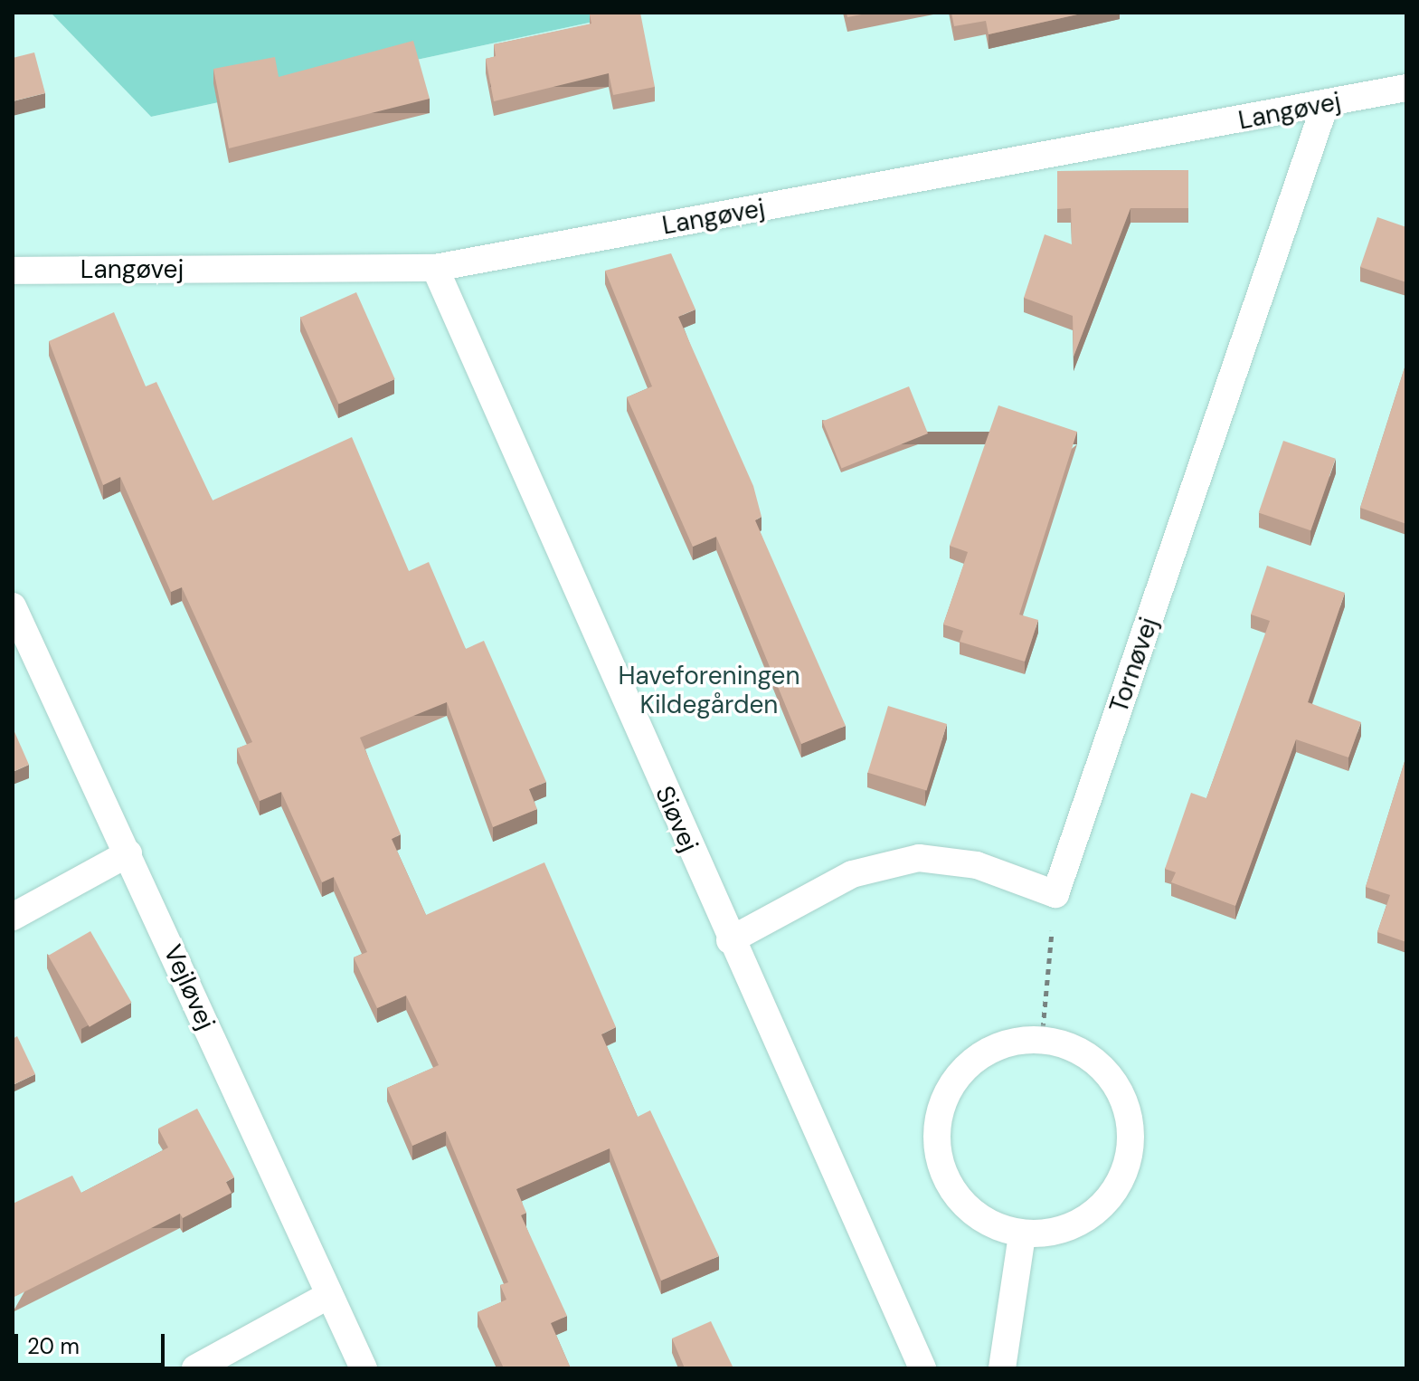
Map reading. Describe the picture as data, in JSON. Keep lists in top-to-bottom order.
{
  "streets": {
    "lane": [
      "Langøvej",
      "Tornøvej",
      "Siøvej",
      "Vejløvej"
    ]
  },
  "crossings": [
    ["Langøvej", "Tornøvej"],
    ["Langøvej", "Siøvej"]
  ],
  "parks": ["Haveforeningen Kildegården"],
  "scale_bar": "20 m"
}
